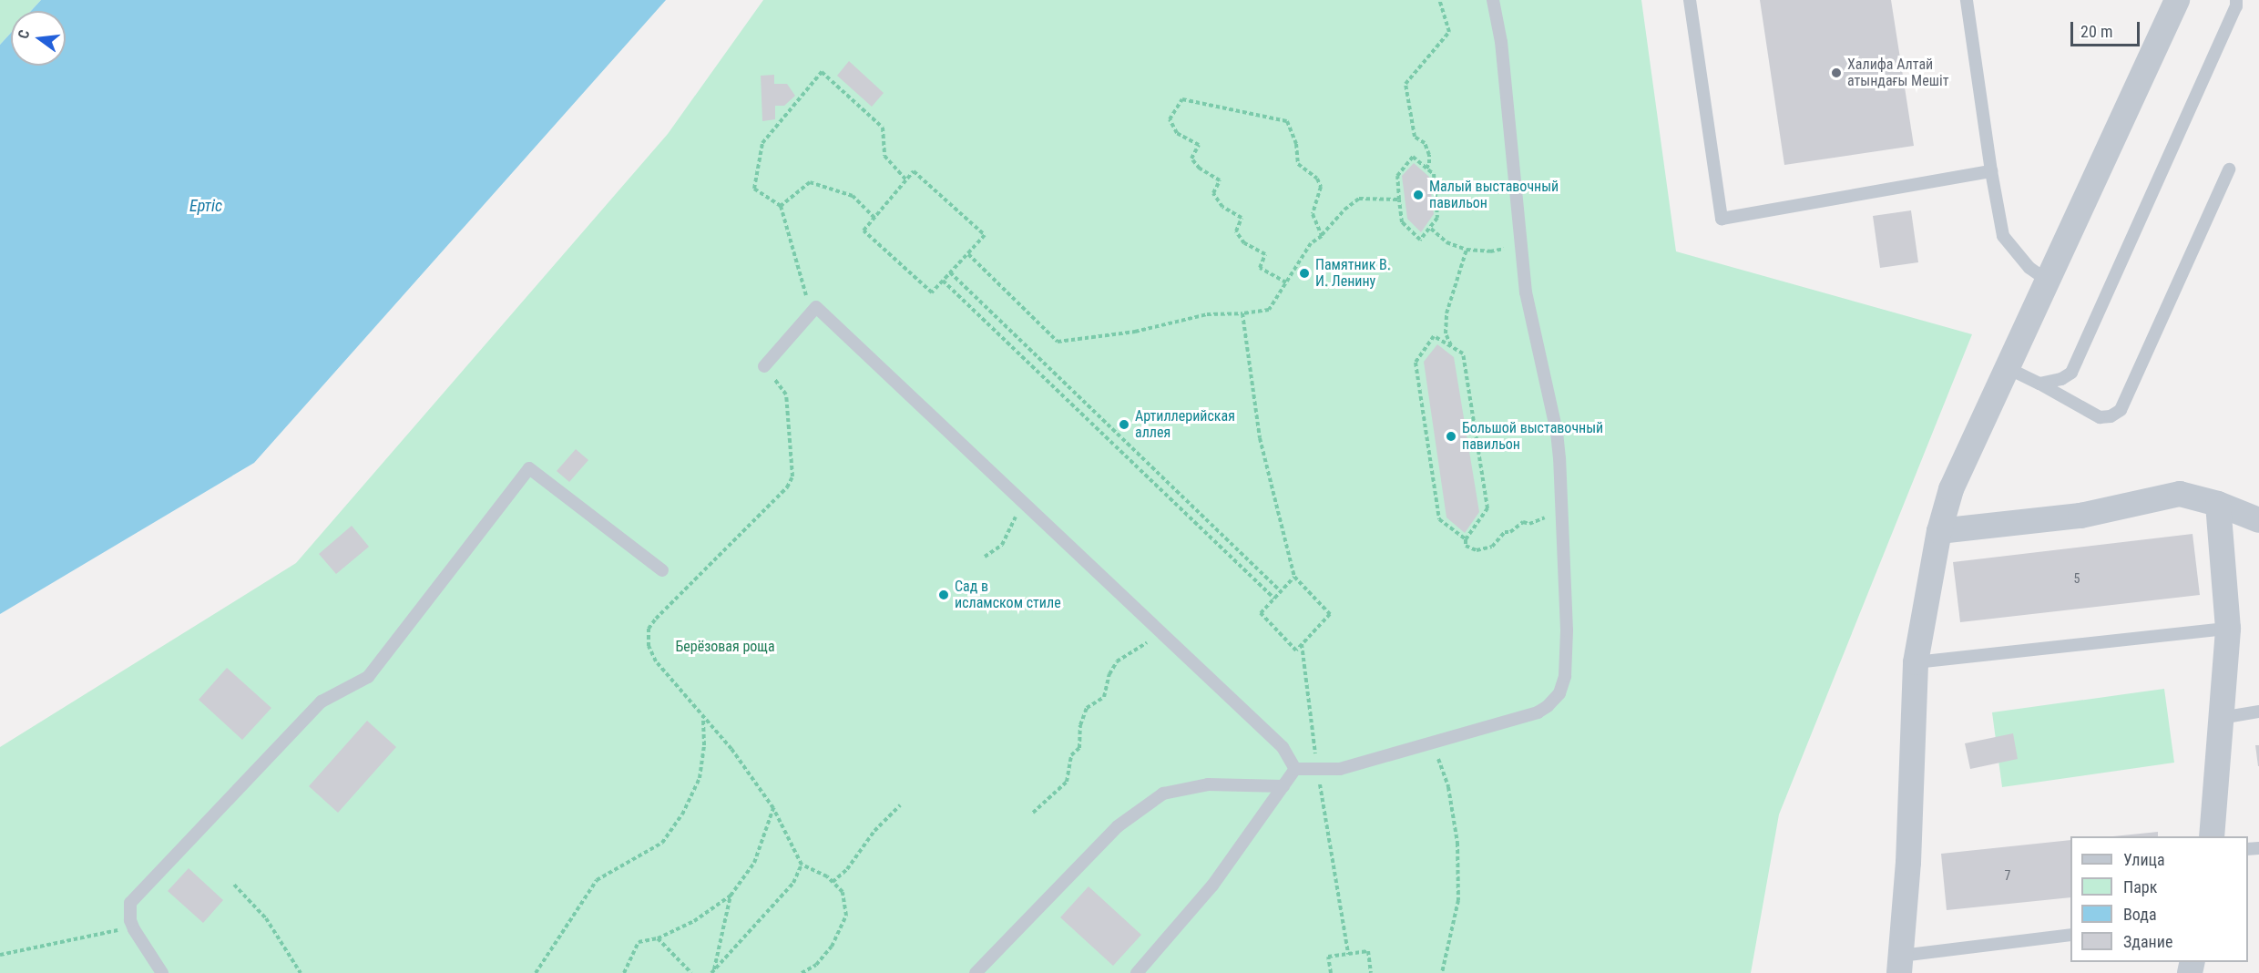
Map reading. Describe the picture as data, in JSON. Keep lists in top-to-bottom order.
{
  "water": ["Ертіс"],
  "parks": ["Берёзовая роща"],
  "places": [
    "Халифа Алтай атындағы Мешіт",
    "Малый выставочный павильон",
    "Памятник В. И. Ленину",
    "Артиллерийская аллея",
    "Большой выставочный павильон",
    "Сад в исламском стиле"
  ],
  "house_numbers": ["5", "7"],
  "legend": [
    "Улица",
    "Парк",
    "Вода",
    "Здание"
  ],
  "scale_bar": "20 m",
  "north": "left"
}
